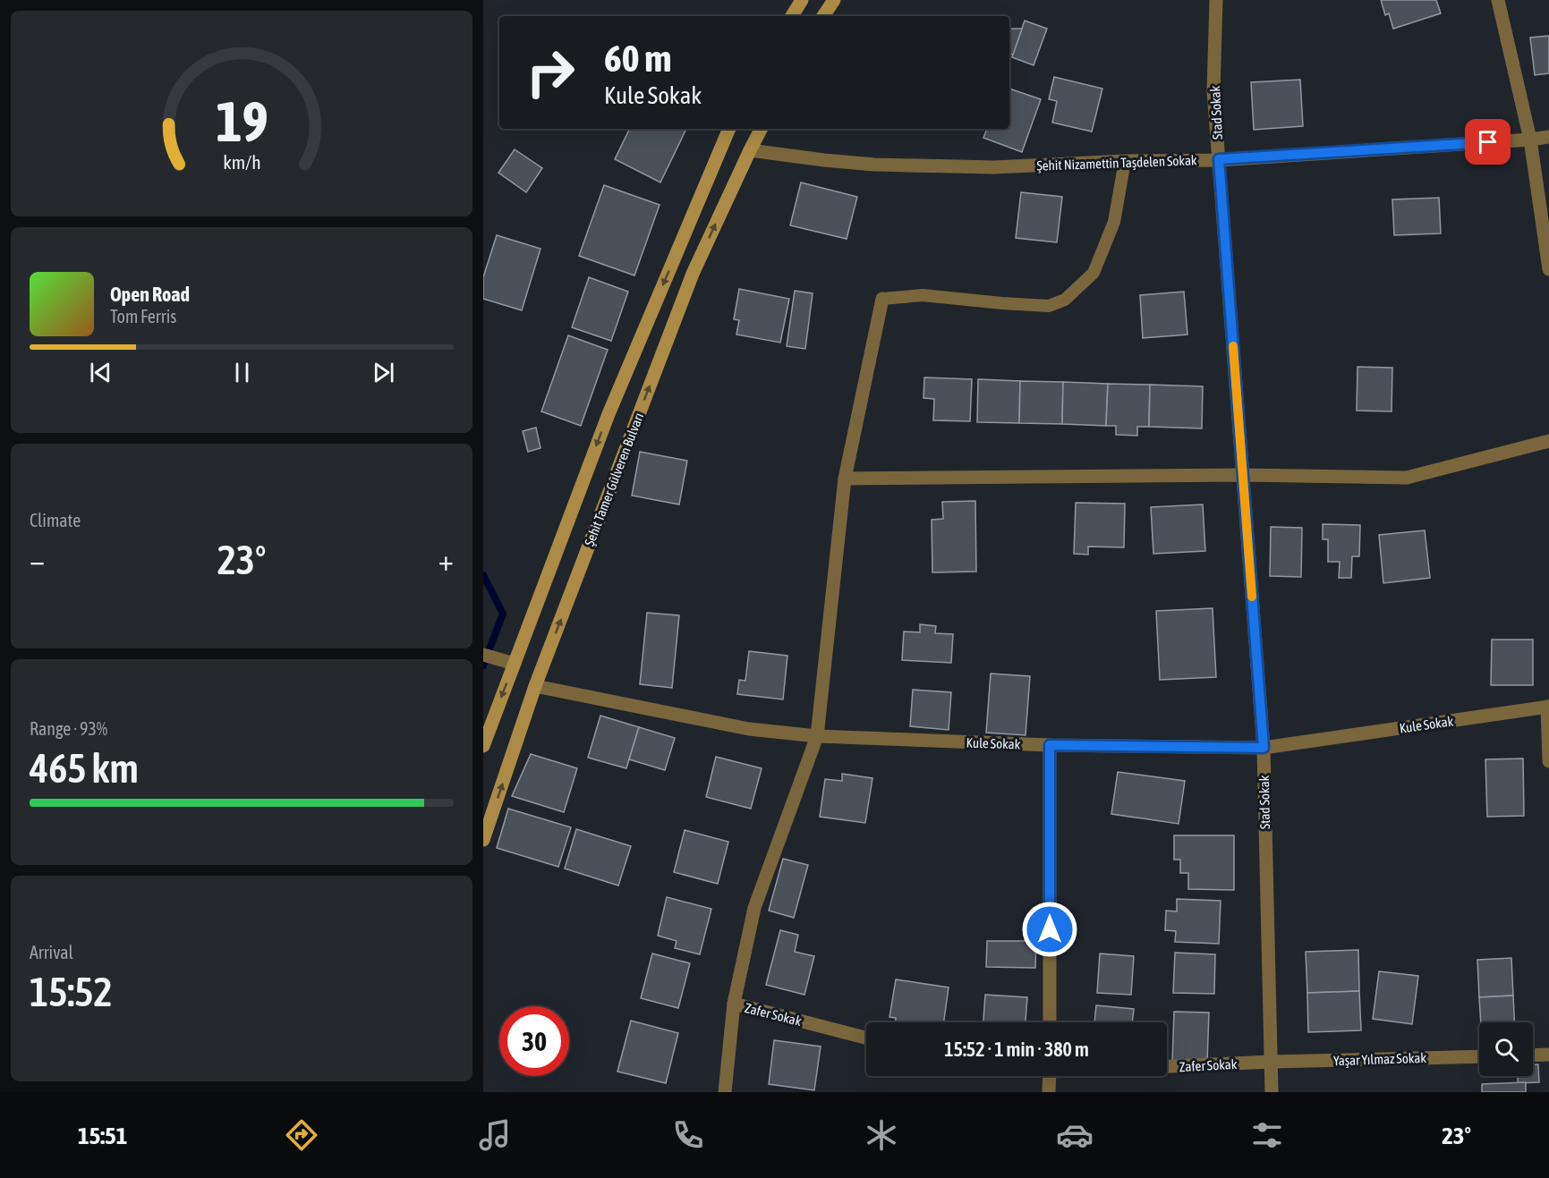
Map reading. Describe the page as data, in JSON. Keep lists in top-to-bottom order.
{
  "streets": {
    "main road": ["Şehit Tamer Gülveren Bulvarı"],
    "street": [
      "Stad Sokak",
      "Şehit Nizamettin Taşdelen Sokak",
      "Kule Sokak",
      "Zafer Sokak",
      "Yaşar Yılmaz Sokak"
    ]
  },
  "crossings": [
    ["Stad Sokak", "Şehit Nizamettin Taşdelen Sokak"],
    ["Stad Sokak", "Kule Sokak"],
    ["Stad Sokak", "Zafer Sokak"],
    ["Stad Sokak", "Yaşar Yılmaz Sokak"],
    ["Şehit Nizamettin Taşdelen Sokak", "Şehit Tamer Gülveren Bulvarı"],
    ["Şehit Tamer Gülveren Bulvarı", "Kule Sokak"],
    ["Zafer Sokak", "Yaşar Yılmaz Sokak"]
  ],
  "page": {
    "turn": ["60 m", "Kule Sokak"],
    "song": ["Open Road", "Tom Ferris"],
    "tile": [
      "Climate",
      ["Range · 93%", "465 km"],
      ["Arrival", "15:52"]
    ],
    "heat": ["−", "23°", "+"],
    "limit": "30",
    "trip": "15:52 · 1 min · 380 m",
    "tabs": ["15:51", "23°"],
    "gauge": ["19", "km/h"]
  }
}
